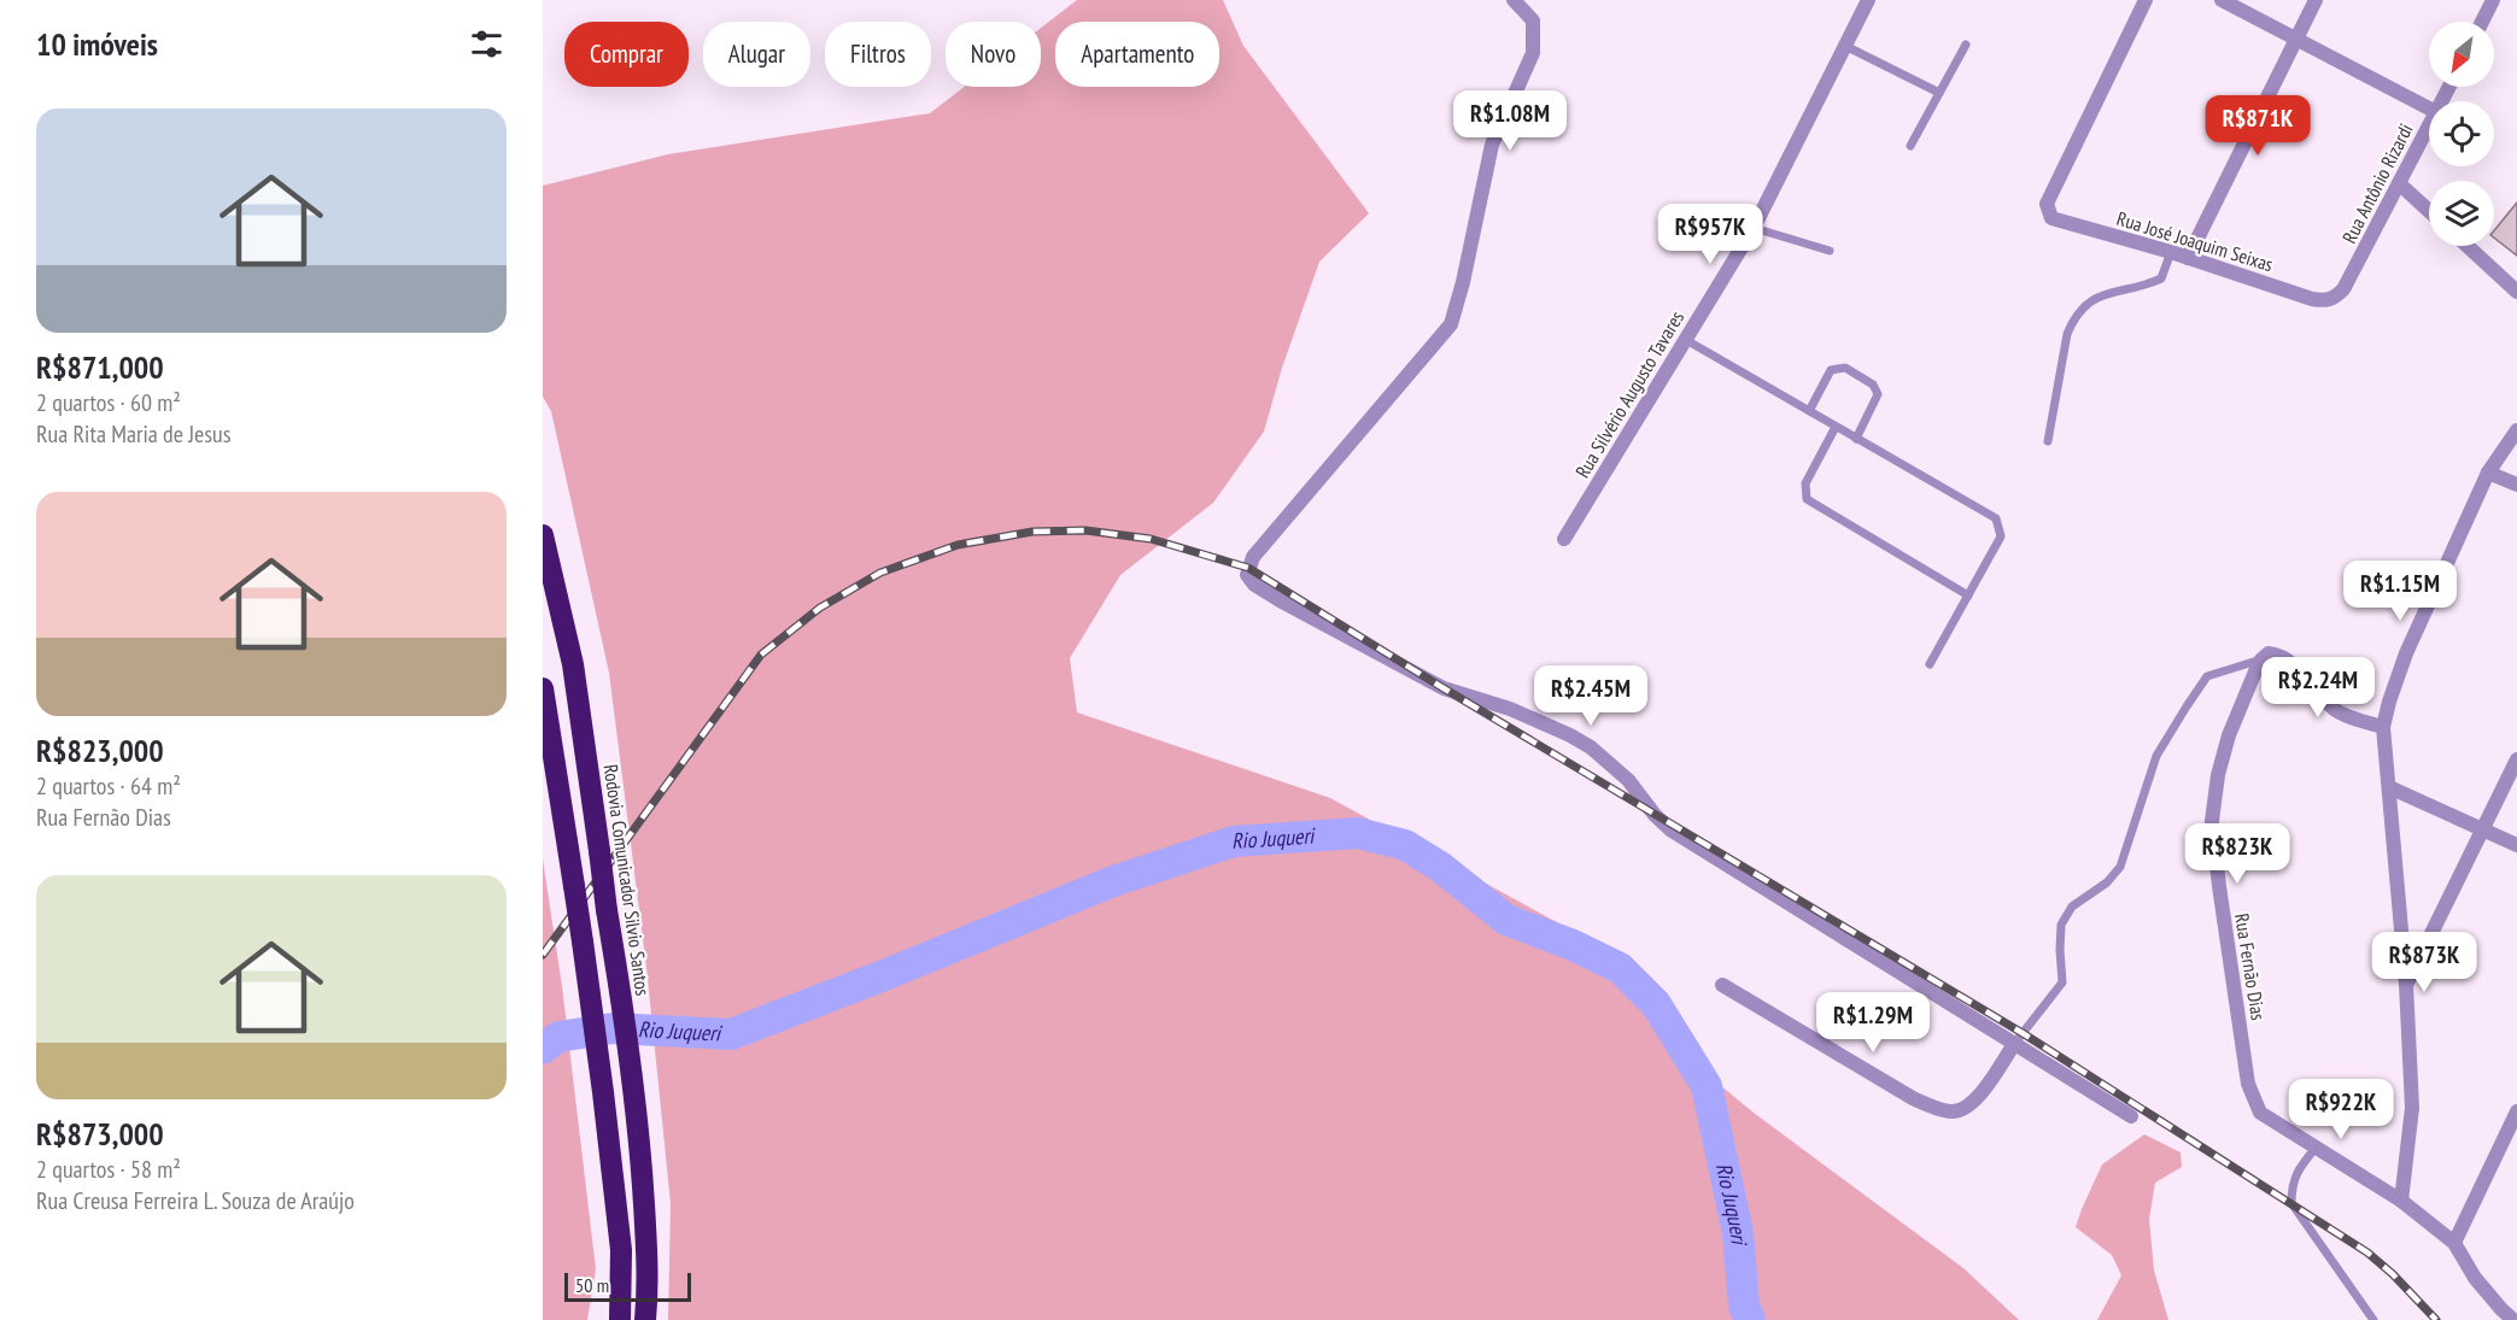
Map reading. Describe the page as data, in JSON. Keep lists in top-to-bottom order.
{
  "streets": {
    "highway": ["Rodovia Comunicador Silvio Santos"],
    "street": [
      "Rua Antônio Rizardi",
      "Rua José Joaquim Seixas",
      "Rua Silvério Augusto Tavares",
      "Rua Fernão Dias"
    ]
  },
  "crossings": [
    ["Rua Antônio Rizardi", "Rua José Joaquim Seixas"]
  ],
  "water": ["Rio Juqueri"],
  "scale_bar": "50 m",
  "north": "bottom left",
  "page": {
    "heading": "10 imóveis",
    "chip": [
      "Comprar",
      "Alugar",
      "Filtros",
      "Novo",
      "Apartamento"
    ],
    "list": [
      {
        "name": "R$871,000",
        "note": "2 quartos · 60 m² · Rua Rita Maria de Jesus"
      },
      {
        "name": "R$823,000",
        "note": "2 quartos · 64 m² · Rua Fernão Dias"
      },
      {
        "name": "R$873,000",
        "note": "2 quartos · 58 m² · Rua Creusa Ferreira L. Souza de Araújo"
      }
    ],
    "price": [
      "R$1.08M",
      "R$871K",
      "R$957K",
      "R$1.15M",
      "R$2.24M",
      "R$2.45M",
      "R$823K",
      "R$873K",
      "R$1.29M",
      "R$922K"
    ],
    "scale": "50 m"
  }
}
